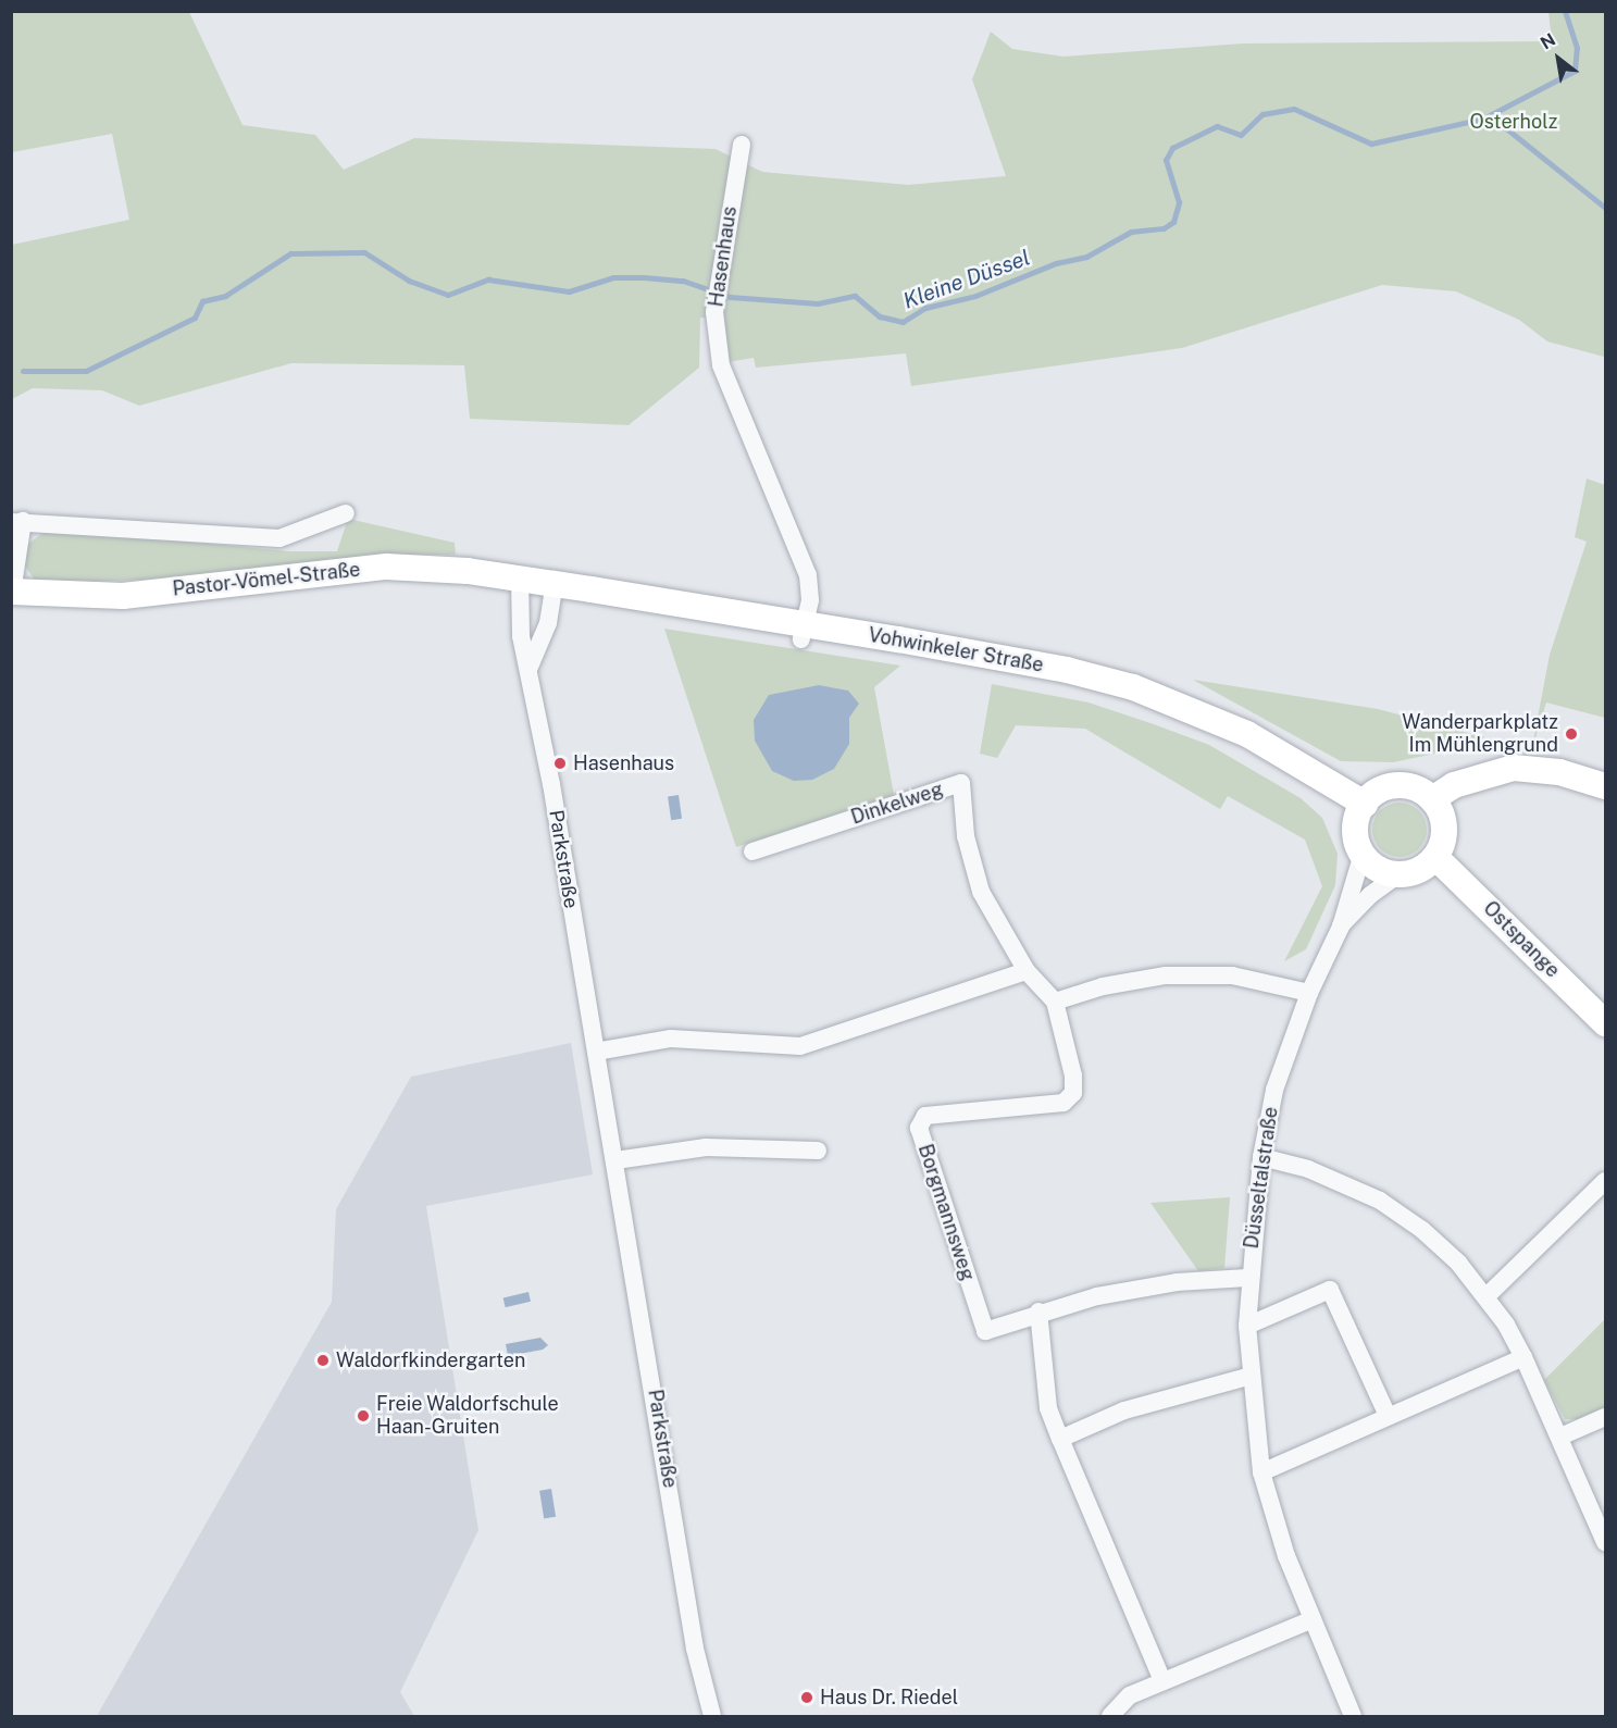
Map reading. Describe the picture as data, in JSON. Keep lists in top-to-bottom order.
{
  "streets": {
    "main road": ["Pastor-Vömel-Straße", "Vohwinkeler Straße", "Ostspange"],
    "street": [
      "Hasenhaus",
      "Dinkelweg",
      "Parkstraße",
      "Düsseltalstraße",
      "Borgmannsweg"
    ]
  },
  "crossings": [
    ["Hasenhaus", "Vohwinkeler Straße"],
    ["Pastor-Vömel-Straße", "Vohwinkeler Straße"],
    ["Pastor-Vömel-Straße", "Parkstraße"],
    ["Vohwinkeler Straße", "Parkstraße"],
    ["Vohwinkeler Straße", "Ostspange"],
    ["Vohwinkeler Straße", "Düsseltalstraße"],
    ["Dinkelweg", "Borgmannsweg"],
    ["Ostspange", "Düsseltalstraße"]
  ],
  "water": ["Kleine Düssel"],
  "parks": ["Osterholz"],
  "places": [
    "Wanderparkplatz Im Mühlengrund",
    "Hasenhaus",
    "Waldorfkindergarten",
    "Freie Waldorfschule Haan-Gruiten",
    "Haus Dr. Riedel"
  ],
  "north": "top left"
}
